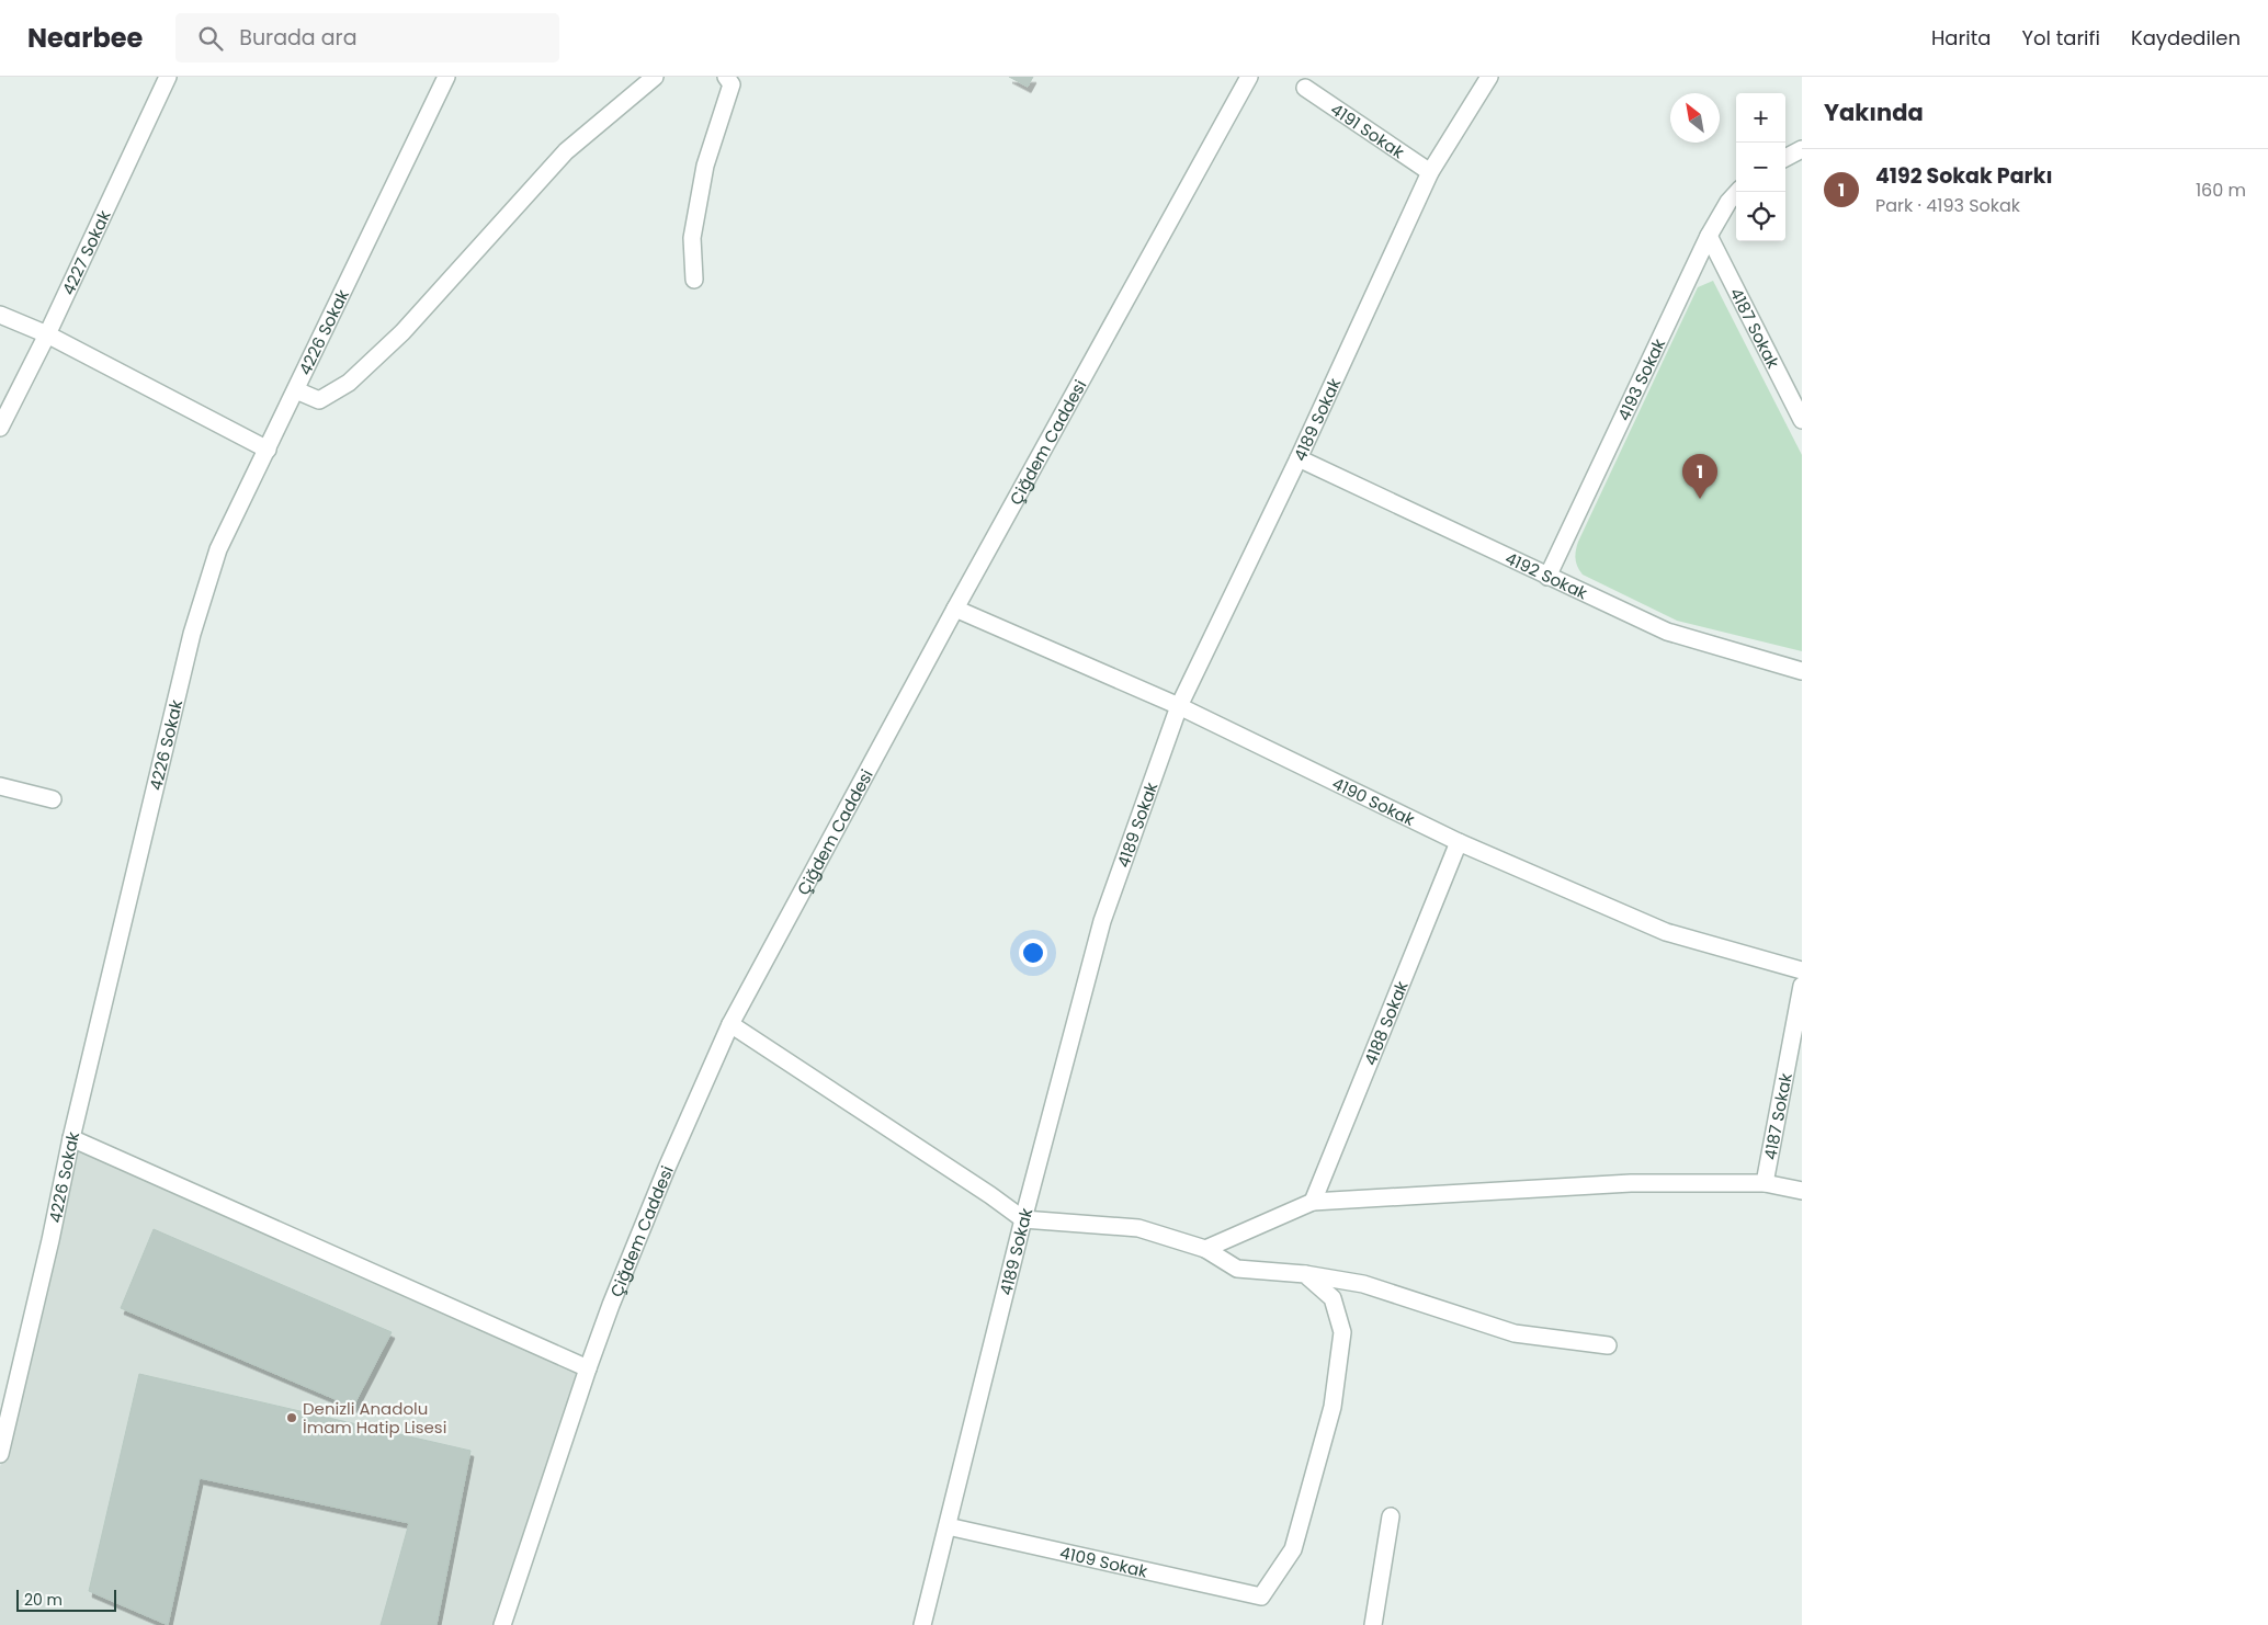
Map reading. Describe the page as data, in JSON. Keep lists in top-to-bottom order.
{
  "streets": {
    "street": [
      "4191 Sokak",
      "4227 Sokak",
      "4187 Sokak",
      "4226 Sokak",
      "4193 Sokak",
      "4189 Sokak",
      "Çiğdem Caddesi",
      "4192 Sokak",
      "4190 Sokak",
      "4188 Sokak",
      "4109 Sokak"
    ]
  },
  "crossings": [
    ["4191 Sokak", "4189 Sokak"],
    ["4187 Sokak", "4193 Sokak"],
    ["4193 Sokak", "4192 Sokak"],
    ["4189 Sokak", "4192 Sokak"],
    ["4189 Sokak", "4190 Sokak"],
    ["4189 Sokak", "4109 Sokak"],
    ["Çiğdem Caddesi", "4190 Sokak"],
    ["4190 Sokak", "4188 Sokak"]
  ],
  "places": ["Denizli Anadolu İmam Hatip Lisesi"],
  "scale_bar": "20 m",
  "north": "top left",
  "page": {
    "header": "Nearbee",
    "search": "Burada ara",
    "nav": ["Harita", "Yol tarifi", "Kaydedilen"],
    "heading": "Yakında",
    "map_buttons": ["+", "−"],
    "list": [
      {
        "mark": "1",
        "name": "4192 Sokak Parkı",
        "note": "Park · 4193 Sokak",
        "value": "160 m"
      }
    ],
    "pins": "1",
    "scale": "20 m"
  }
}
